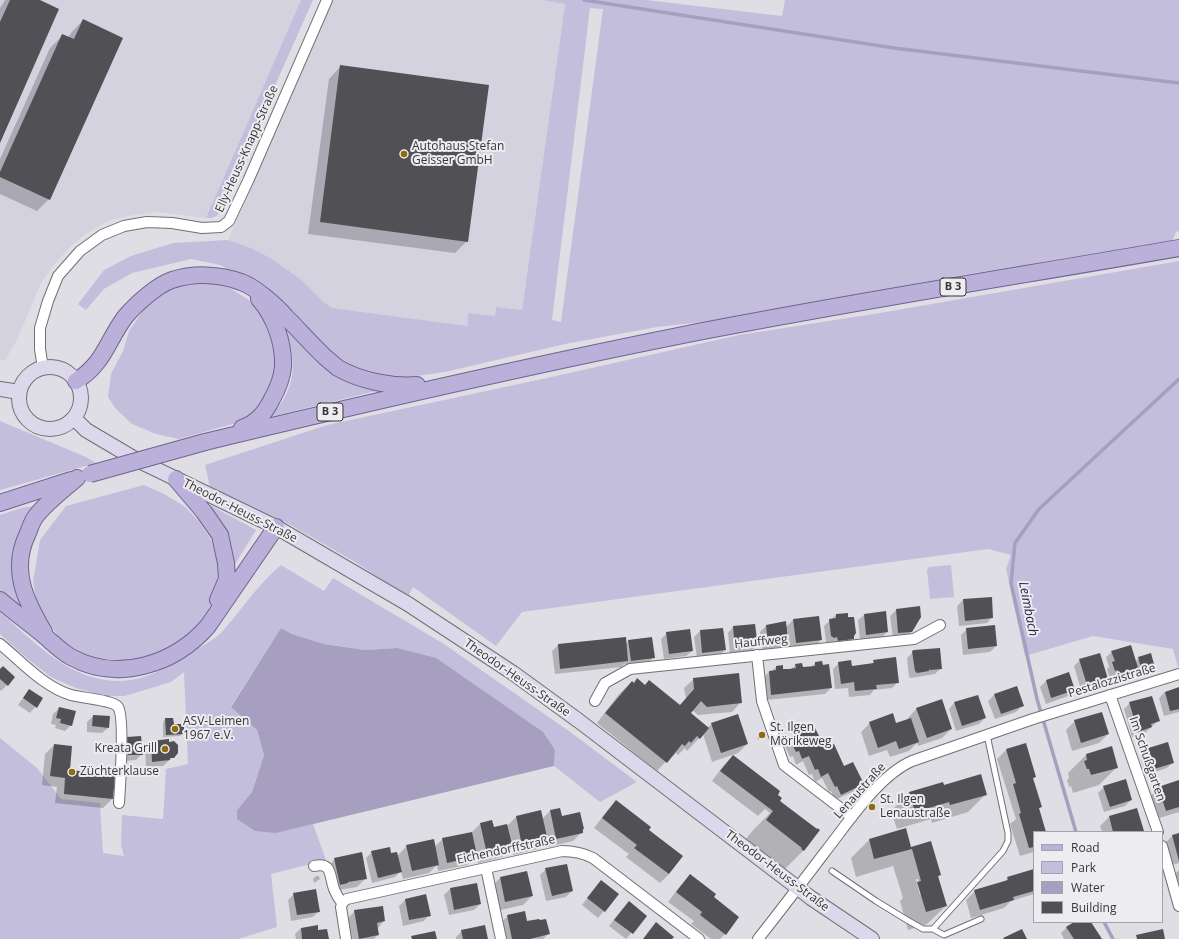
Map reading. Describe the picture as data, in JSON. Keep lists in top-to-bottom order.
{
  "streets": {
    "main road": ["B 3"],
    "street": [
      "Elly-Heuss-Knapp-Straße",
      "Theodor-Heuss-Straße",
      "Hauffweg",
      "Pestalozzistraße",
      "Im Schußgarten",
      "Lenaustraße",
      "Eichendorffstraße"
    ]
  },
  "crossings": [
    ["Elly-Heuss-Knapp-Straße", "Theodor-Heuss-Straße"],
    ["Theodor-Heuss-Straße", "Lenaustraße"],
    ["Pestalozzistraße", "Im Schußgarten"],
    ["Pestalozzistraße", "Lenaustraße"]
  ],
  "water": ["Leimbach"],
  "places": [
    "Autohaus Stefan Geisser GmbH",
    "ASV-Leimen 1967 e.V.",
    "St. Ilgen Mörikeweg",
    "Kreata Grill",
    "Züchterklause",
    "St. Ilgen Lenaustraße"
  ],
  "legend": [
    "Road",
    "Park",
    "Water",
    "Building"
  ]
}
